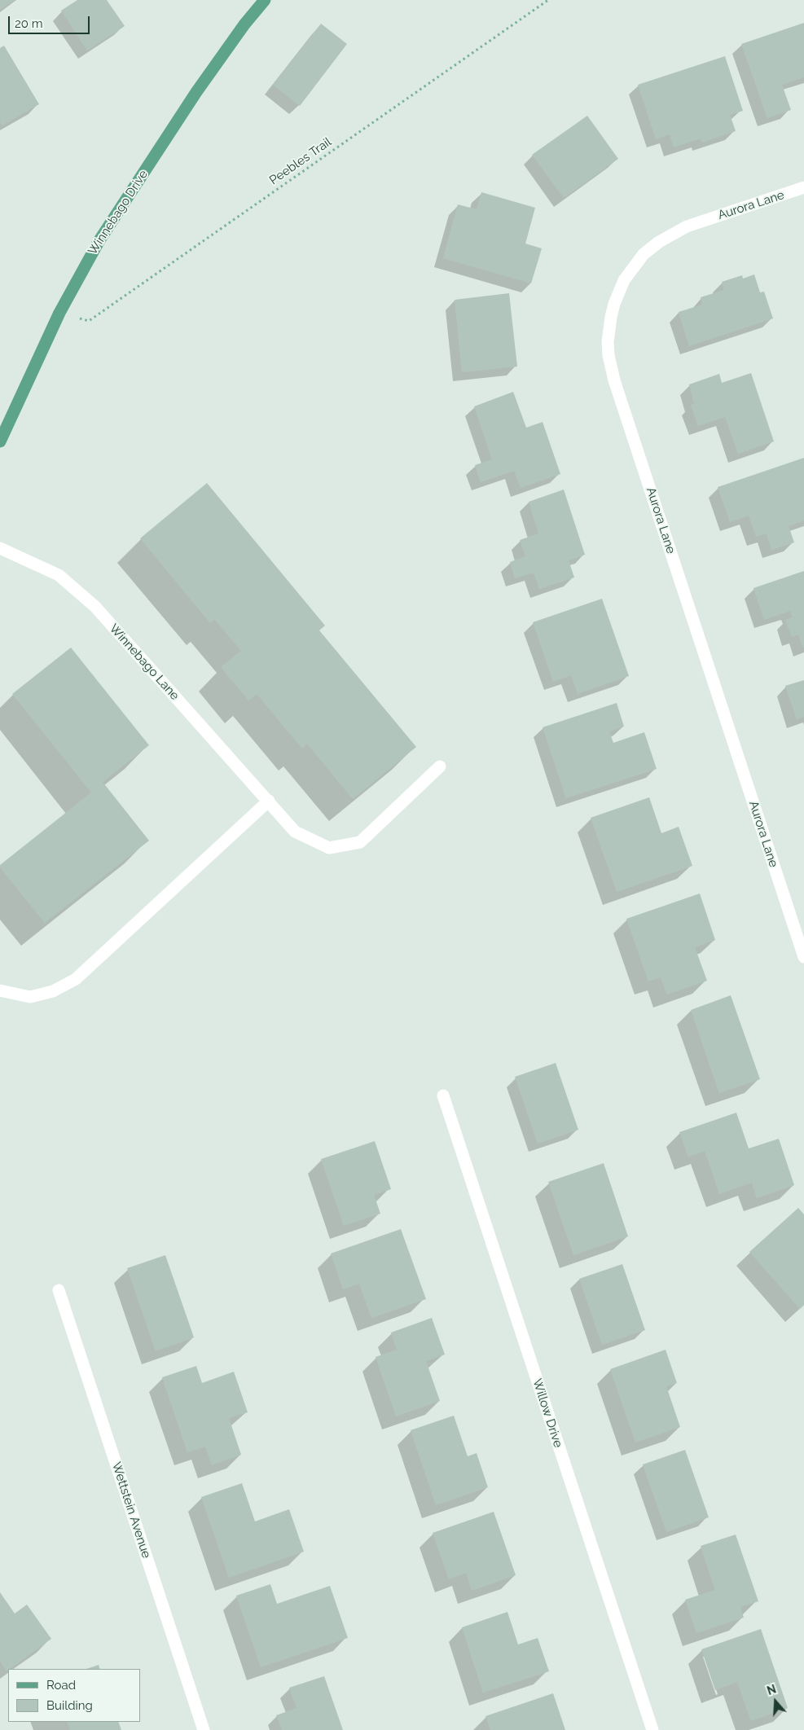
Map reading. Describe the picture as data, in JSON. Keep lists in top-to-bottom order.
{
  "streets": {
    "main road": ["Winnebago Drive"],
    "street": [
      "Aurora Lane",
      "Winnebago Lane",
      "Willow Drive",
      "Wettstein Avenue"
    ],
    "path": ["Peebles Trail"]
  },
  "crossings": [
    ["Peebles Trail", "Winnebago Drive"]
  ],
  "legend": ["Road", "Building"],
  "scale_bar": "20 m",
  "north": "top"
}
